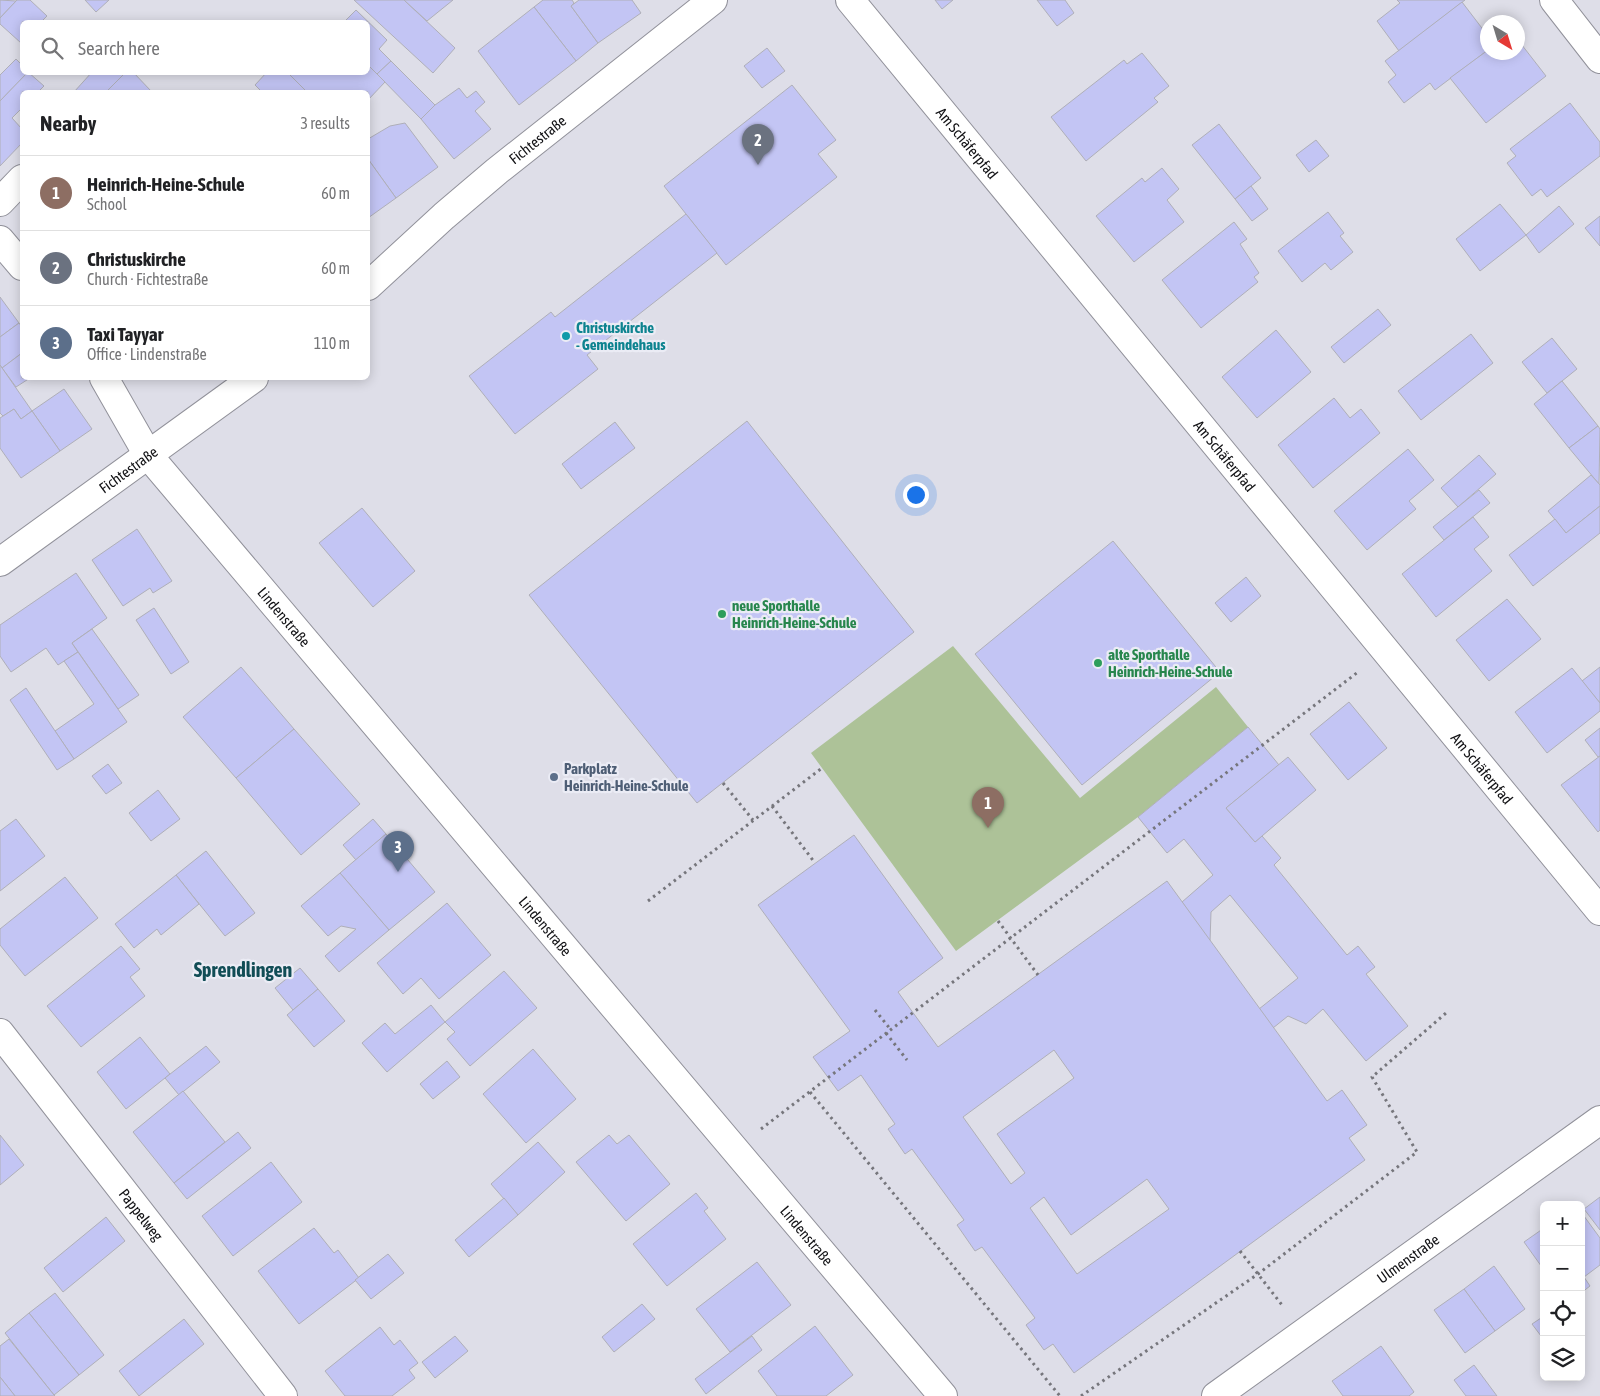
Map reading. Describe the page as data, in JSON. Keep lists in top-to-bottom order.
{
  "streets": {
    "street": [
      "Fichtestraße",
      "Am Schäferpfad",
      "Lindenstraße",
      "Pappelweg",
      "Ulmenstraße"
    ]
  },
  "crossings": [
    ["Fichtestraße", "Lindenstraße"]
  ],
  "districts": ["Sprendlingen"],
  "places": [
    "Christuskirche - Gemeindehaus",
    "neue Sporthalle Heinrich-Heine-Schule",
    "alte Sporthalle Heinrich-Heine-Schule",
    "Parkplatz Heinrich-Heine-Schule"
  ],
  "north": "bottom right",
  "page": {
    "search": "Search here",
    "heading": ["Nearby", "3 results"],
    "pins": ["2", "1", "3"],
    "list": [
      {
        "mark": "1",
        "name": "Heinrich-Heine-Schule",
        "note": "School",
        "value": "60 m"
      },
      {
        "mark": "2",
        "name": "Christuskirche",
        "note": "Church · Fichtestraße",
        "value": "60 m"
      },
      {
        "mark": "3",
        "name": "Taxi Tayyar",
        "note": "Office · Lindenstraße",
        "value": "110 m"
      }
    ],
    "map_buttons": ["+", "−"]
  }
}
